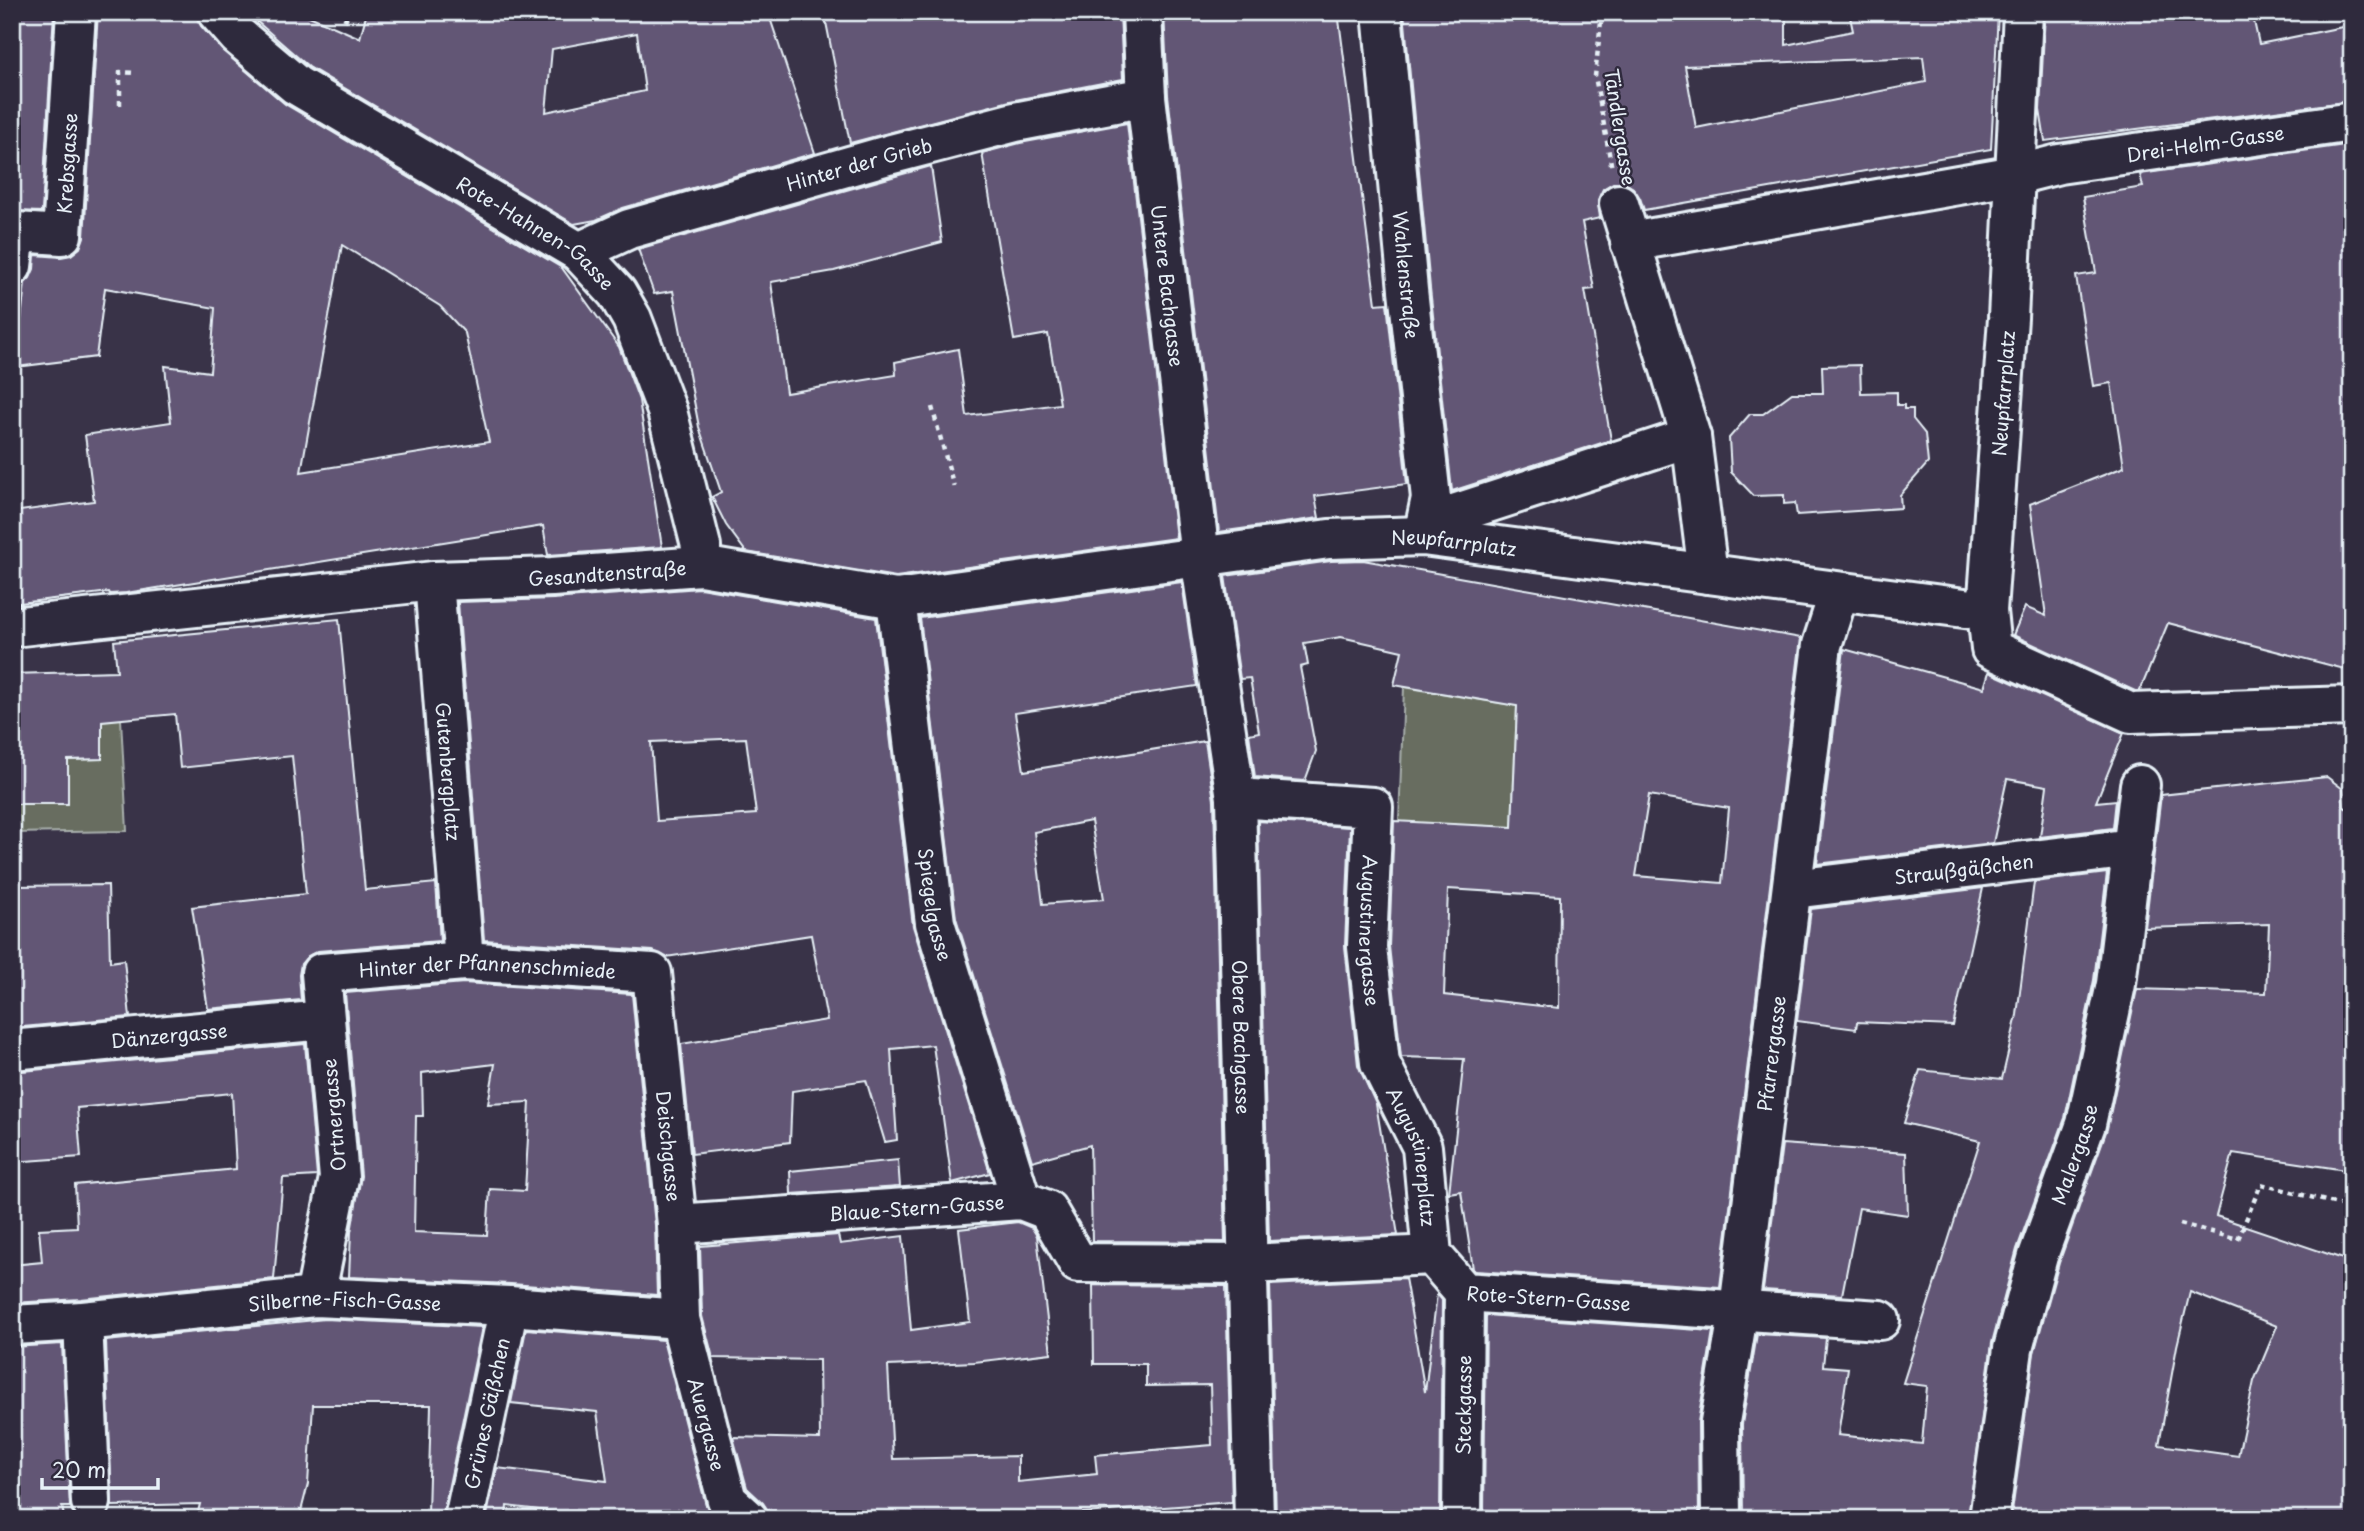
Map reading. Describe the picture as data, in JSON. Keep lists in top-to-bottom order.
{
  "streets": {
    "street": [
      "Drei-Helm-Gasse",
      "Krebsgasse",
      "Hinter der Grieb",
      "Rote-Hahnen-Gasse",
      "Wahlenstraße",
      "Untere Bachgasse",
      "Neupfarrplatz",
      "Gesandtenstraße",
      "Gutenbergplatz",
      "Straußgäßchen",
      "Spiegelgasse",
      "Augustinergasse",
      "Hinter der Pfannenschmiede",
      "Dänzergasse",
      "Obere Bachgasse",
      "Pfarrergasse",
      "Ortnergasse",
      "Deischgasse",
      "Malergasse",
      "Augustinerplatz",
      "Blaue-Stern-Gasse",
      "Rote-Stern-Gasse",
      "Silberne-Fisch-Gasse",
      "Steckgasse",
      "Grünes Gäßchen",
      "Auergasse"
    ],
    "path": ["Tändlergasse"]
  },
  "crossings": [
    ["Drei-Helm-Gasse", "Neupfarrplatz"],
    ["Hinter der Grieb", "Rote-Hahnen-Gasse"],
    ["Hinter der Grieb", "Untere Bachgasse"],
    ["Rote-Hahnen-Gasse", "Gesandtenstraße"],
    ["Wahlenstraße", "Neupfarrplatz"],
    ["Untere Bachgasse", "Neupfarrplatz"],
    ["Untere Bachgasse", "Gesandtenstraße"],
    ["Untere Bachgasse", "Obere Bachgasse"],
    ["Neupfarrplatz", "Gesandtenstraße"],
    ["Neupfarrplatz", "Obere Bachgasse"],
    ["Neupfarrplatz", "Pfarrergasse"],
    ["Gesandtenstraße", "Gutenbergplatz"],
    ["Gesandtenstraße", "Spiegelgasse"],
    ["Gesandtenstraße", "Obere Bachgasse"],
    ["Gutenbergplatz", "Hinter der Pfannenschmiede"],
    ["Straußgäßchen", "Pfarrergasse"],
    ["Straußgäßchen", "Malergasse"],
    ["Spiegelgasse", "Blaue-Stern-Gasse"],
    ["Augustinergasse", "Obere Bachgasse"],
    ["Augustinergasse", "Augustinerplatz"],
    ["Hinter der Pfannenschmiede", "Ortnergasse"],
    ["Hinter der Pfannenschmiede", "Deischgasse"],
    ["Dänzergasse", "Ortnergasse"],
    ["Obere Bachgasse", "Blaue-Stern-Gasse"],
    ["Pfarrergasse", "Rote-Stern-Gasse"],
    ["Ortnergasse", "Silberne-Fisch-Gasse"],
    ["Deischgasse", "Blaue-Stern-Gasse"],
    ["Deischgasse", "Silberne-Fisch-Gasse"],
    ["Deischgasse", "Auergasse"],
    ["Augustinerplatz", "Rote-Stern-Gasse"],
    ["Rote-Stern-Gasse", "Steckgasse"],
    ["Silberne-Fisch-Gasse", "Grünes Gäßchen"],
    ["Silberne-Fisch-Gasse", "Auergasse"]
  ],
  "scale_bar": "20 m"
}
